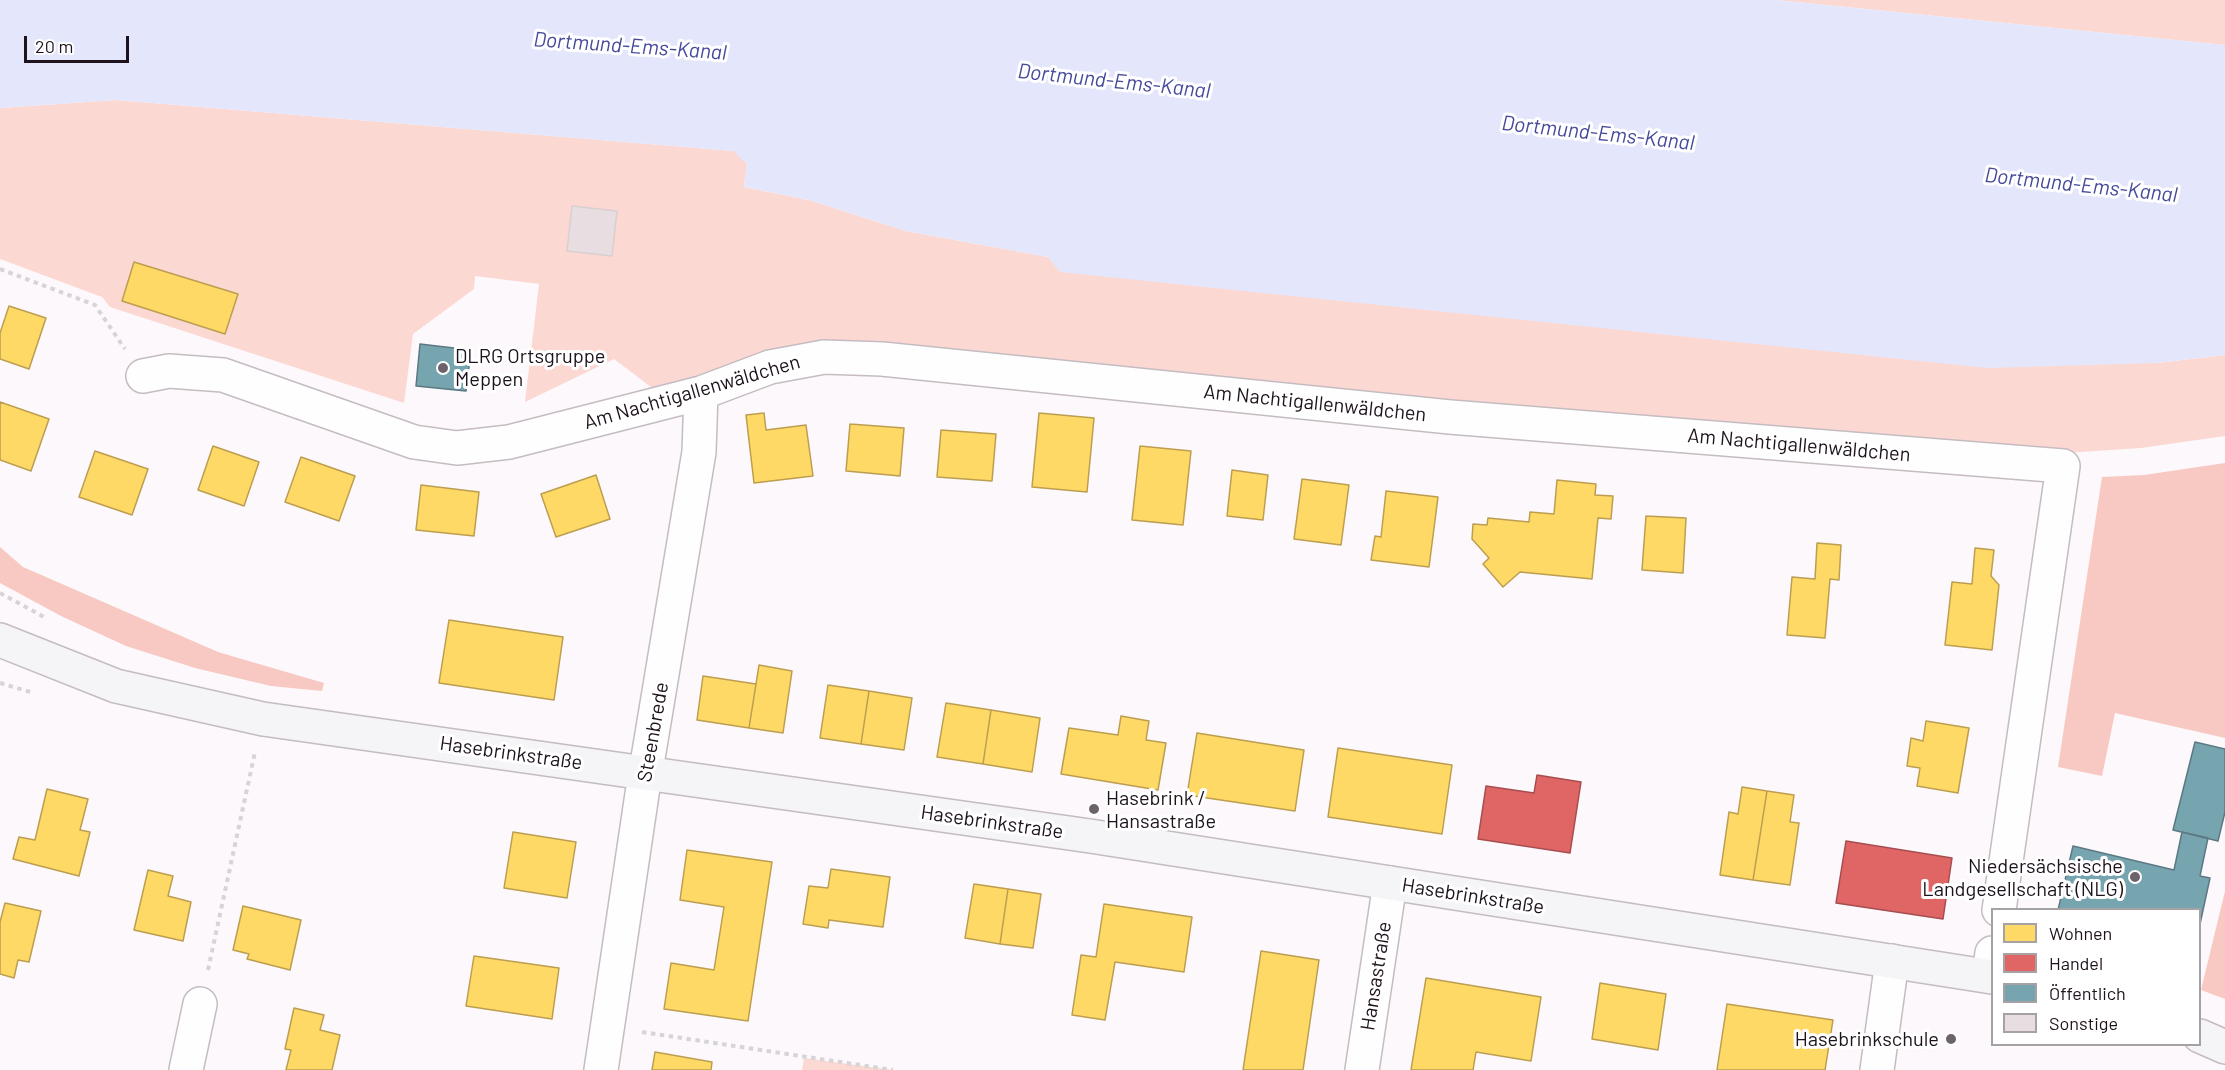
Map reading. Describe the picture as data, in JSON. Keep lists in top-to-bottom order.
{
  "streets": {
    "street": [
      "Am Nachtigallenwäldchen",
      "Steenbrede",
      "Hasebrinkstraße",
      "Hansastraße"
    ]
  },
  "crossings": [
    ["Am Nachtigallenwäldchen", "Steenbrede"],
    ["Steenbrede", "Hasebrinkstraße"],
    ["Hasebrinkstraße", "Hansastraße"]
  ],
  "water": ["Dortmund-Ems-Kanal"],
  "places": [
    "DLRG Ortsgruppe Meppen",
    "Hasebrink / Hansastraße",
    "Niedersächsische Landgesellschaft (NLG)",
    "Hasebrinkschule"
  ],
  "legend": [
    "Wohnen",
    "Handel",
    "Öffentlich",
    "Sonstige"
  ],
  "scale_bar": "20 m"
}
